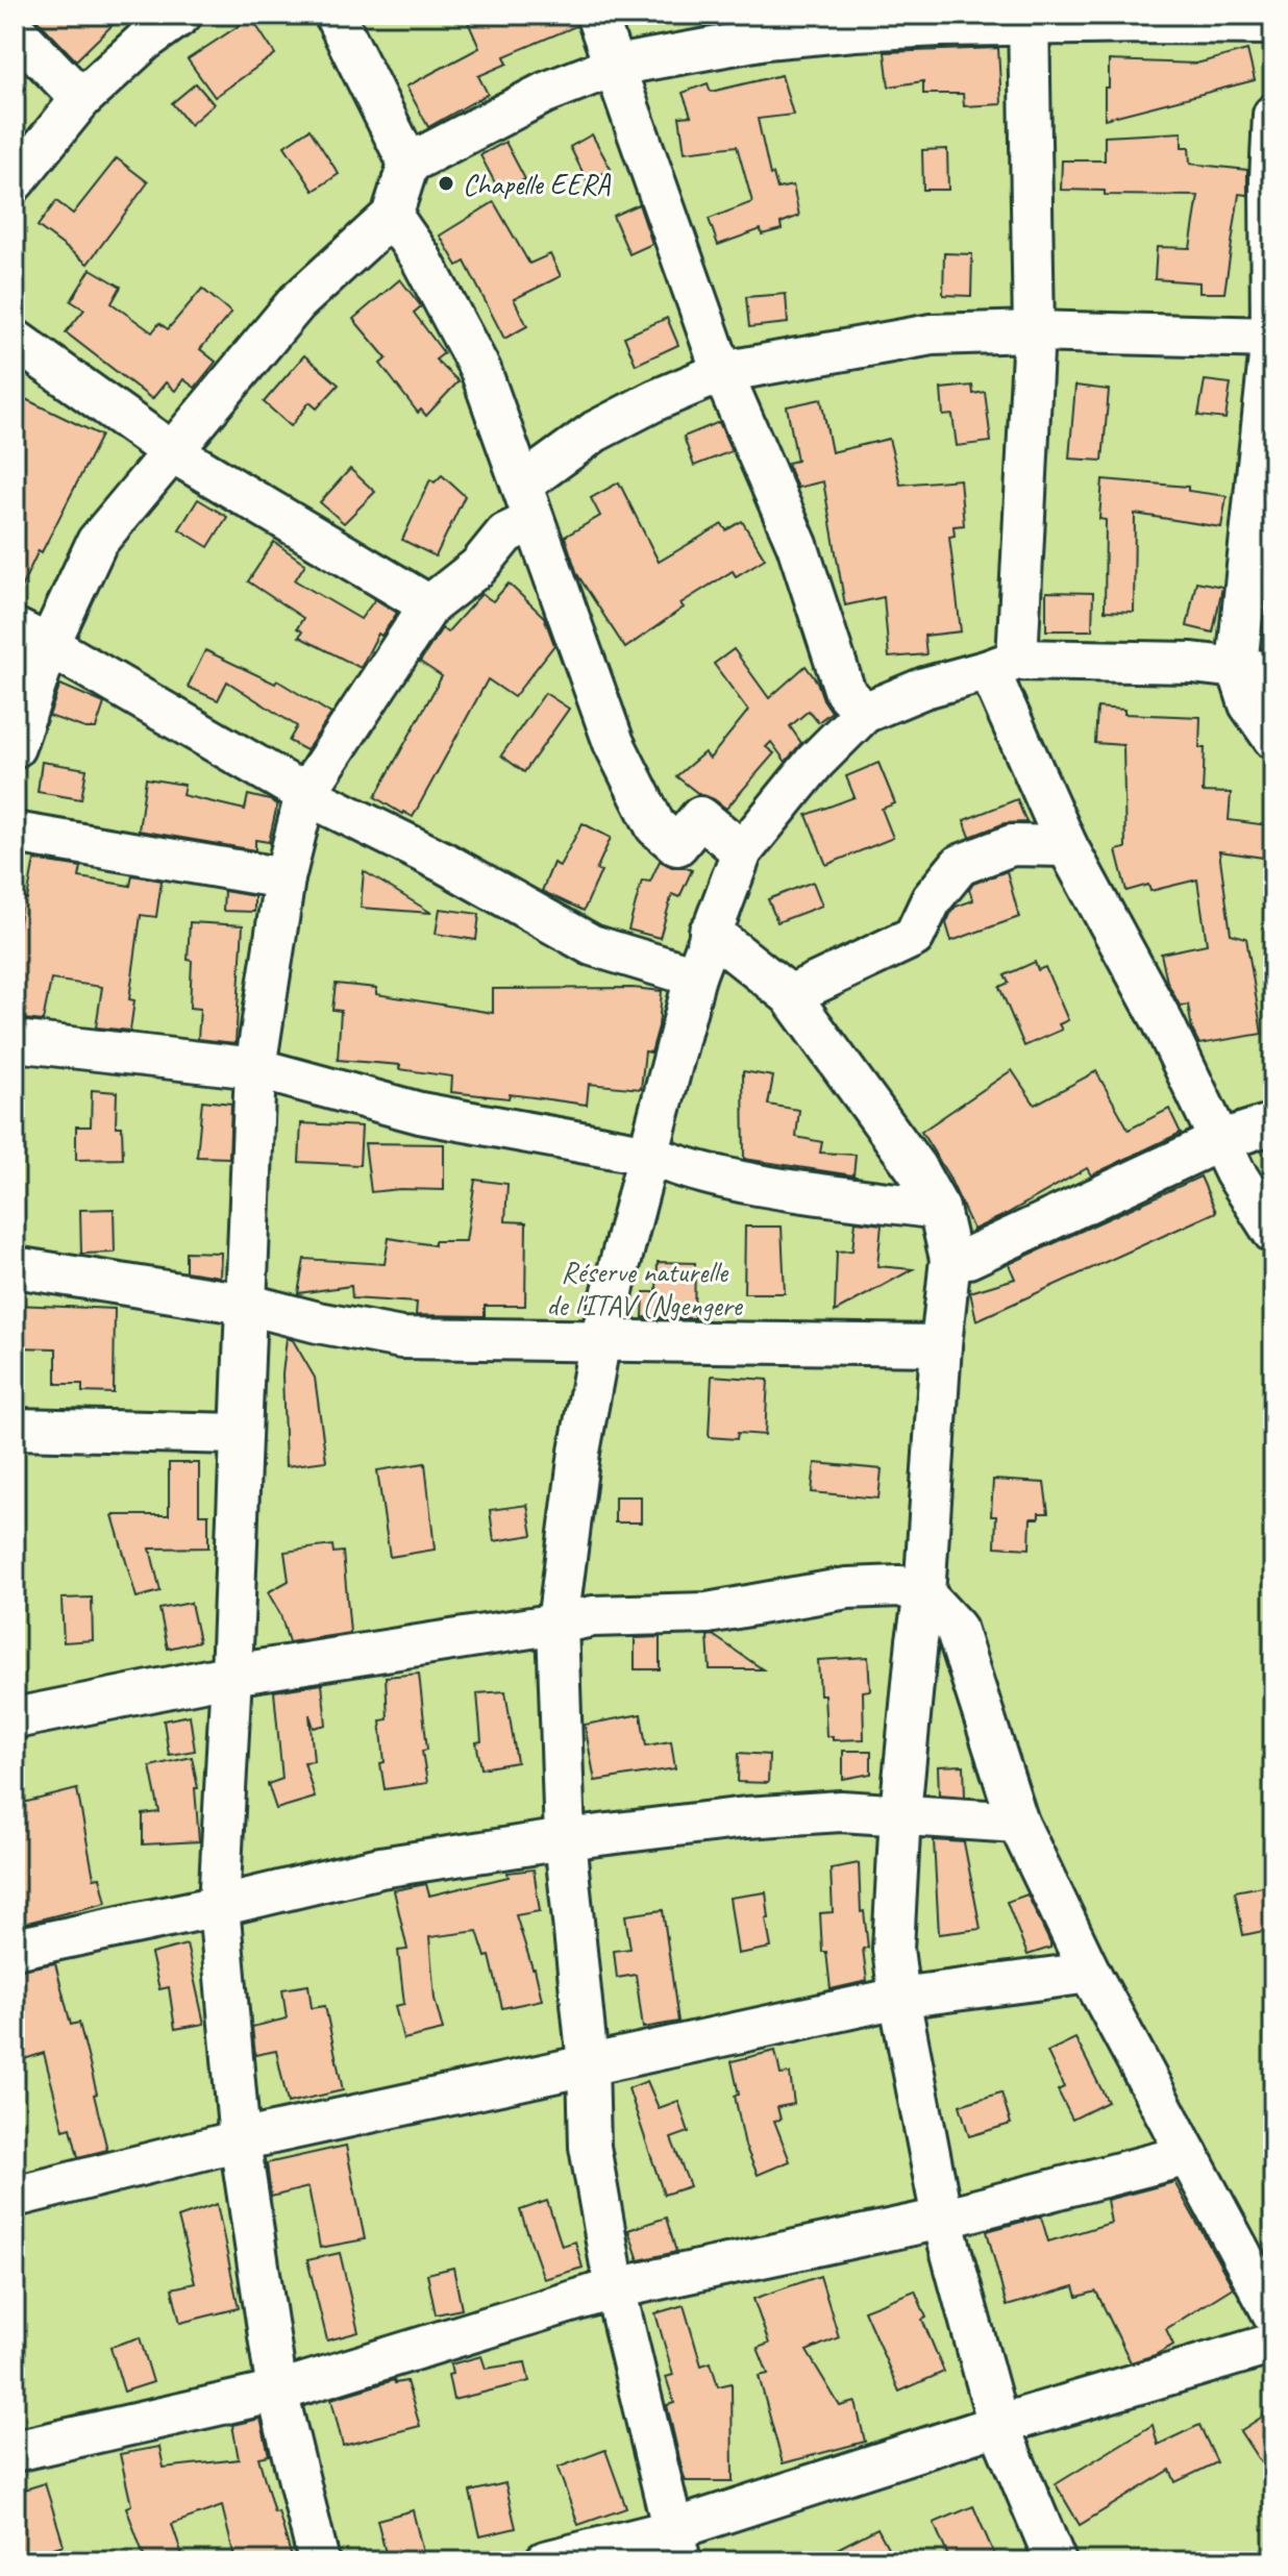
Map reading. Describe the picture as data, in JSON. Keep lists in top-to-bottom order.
{
  "parks": ["Réserve naturelle de l'ITAV (Ngengere"],
  "places": ["Chapelle EERA"]
}
